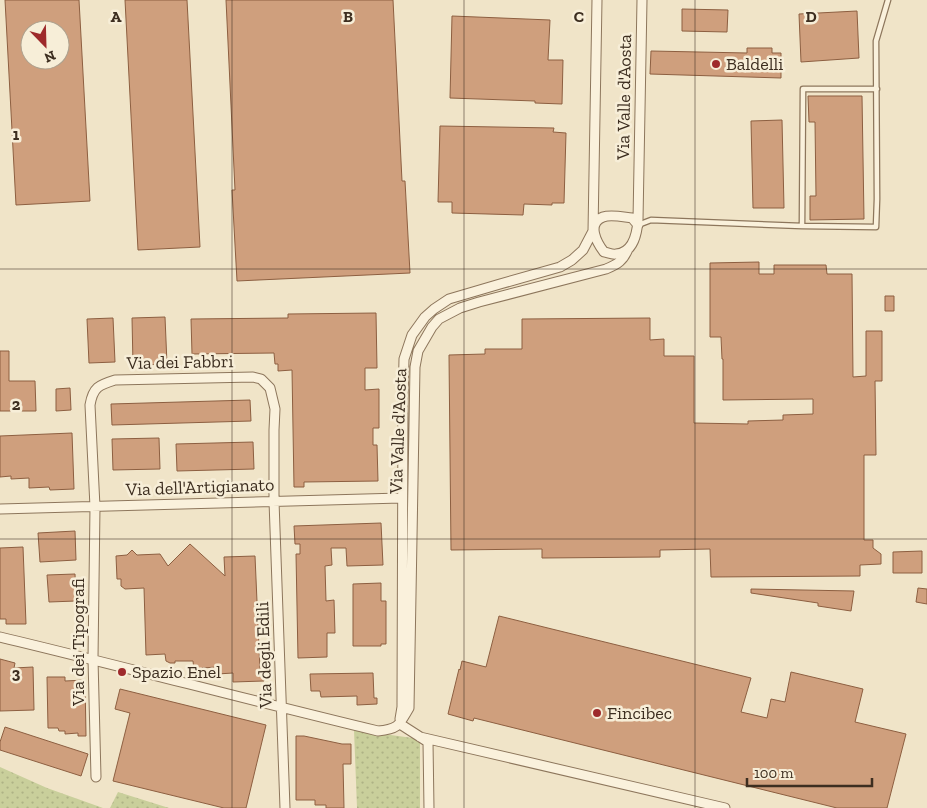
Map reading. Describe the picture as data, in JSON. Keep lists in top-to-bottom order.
{
  "streets": {
    "street": [
      "Via Valle d'Aosta",
      "Via dei Fabbri",
      "Via dell'Artigianato",
      "Via dei Tipografi",
      "Via degli Edili"
    ]
  },
  "crossings": [
    ["Via Valle d'Aosta", "Via dell'Artigianato"],
    ["Via dei Fabbri", "Via dell'Artigianato"],
    ["Via dei Fabbri", "Via dei Tipografi"],
    ["Via dei Fabbri", "Via degli Edili"],
    ["Via dell'Artigianato", "Via dei Tipografi"],
    ["Via dell'Artigianato", "Via degli Edili"]
  ],
  "places": ["Baldelli", "Spazio Enel", "Fincibec"],
  "scale_bar": "100 m",
  "north": "bottom right",
  "grid": {
    "columns": [
      "A",
      "B",
      "C",
      "D"
    ],
    "rows": ["1", "2", "3"]
  }
}
